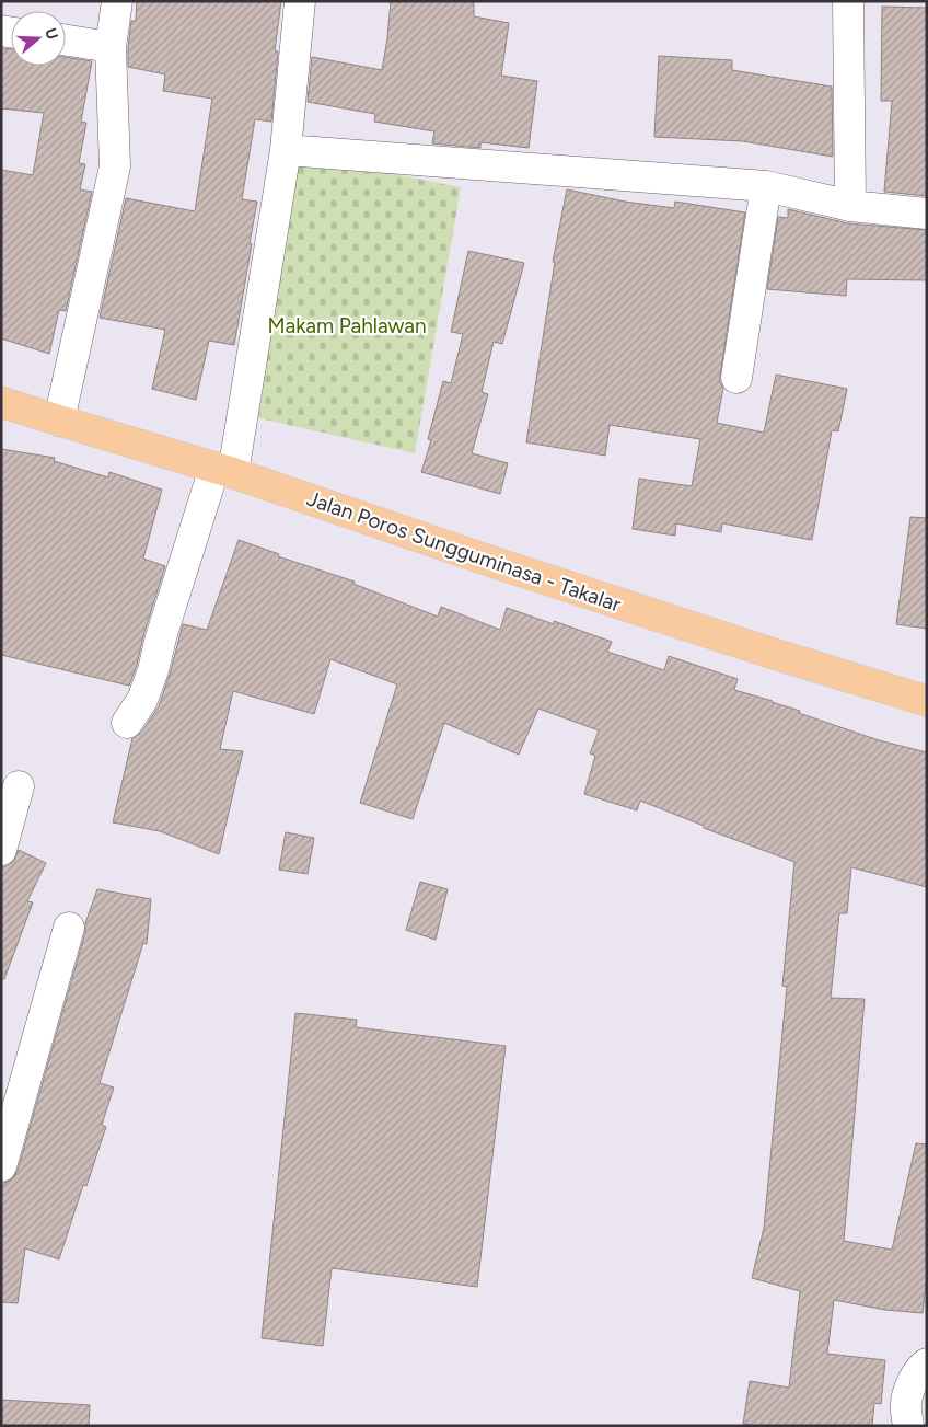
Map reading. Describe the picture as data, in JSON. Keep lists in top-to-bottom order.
{
  "streets": {
    "highway": ["Jalan Poros Sungguminasa - Takalar"]
  },
  "parks": ["Makam Pahlawan"],
  "north": "right"
}
